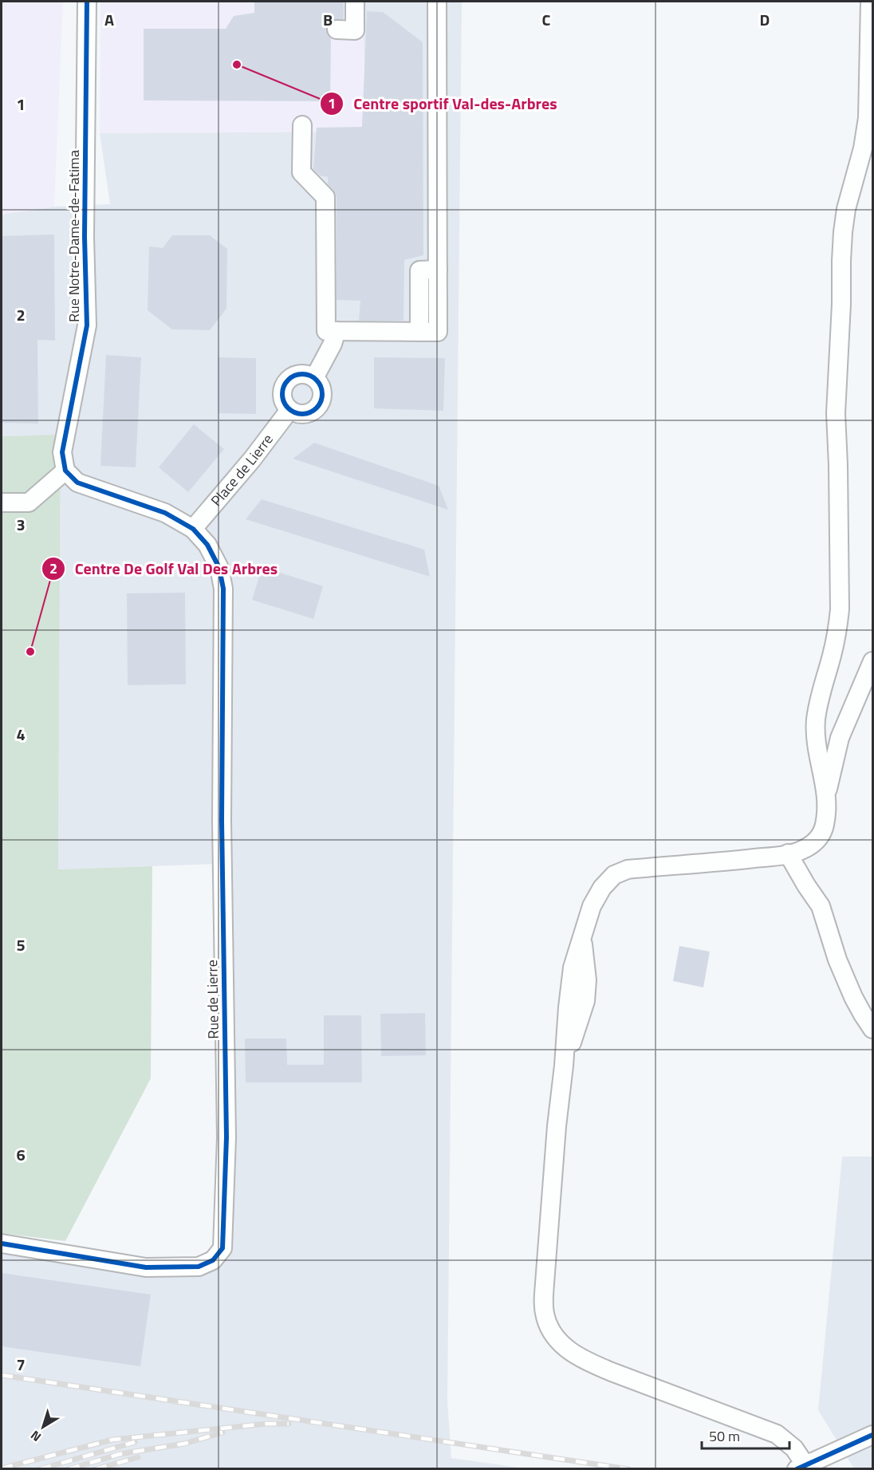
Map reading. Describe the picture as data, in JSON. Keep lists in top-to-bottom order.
{
  "streets": {
    "street": ["Rue Notre-Dame-de-Fatima", "Place de Lierre", "Rue de Lierre"]
  },
  "crossings": [
    ["Place de Lierre", "Rue de Lierre"]
  ],
  "places": ["Centre sportif Val-des-Arbres", "Centre De Golf Val Des Arbres"],
  "scale_bar": "50 m",
  "north": "bottom left",
  "grid": {
    "columns": [
      "A",
      "B",
      "C",
      "D"
    ],
    "rows": [
      "1",
      "2",
      "3",
      "4",
      "5",
      "6",
      "7"
    ]
  }
}
